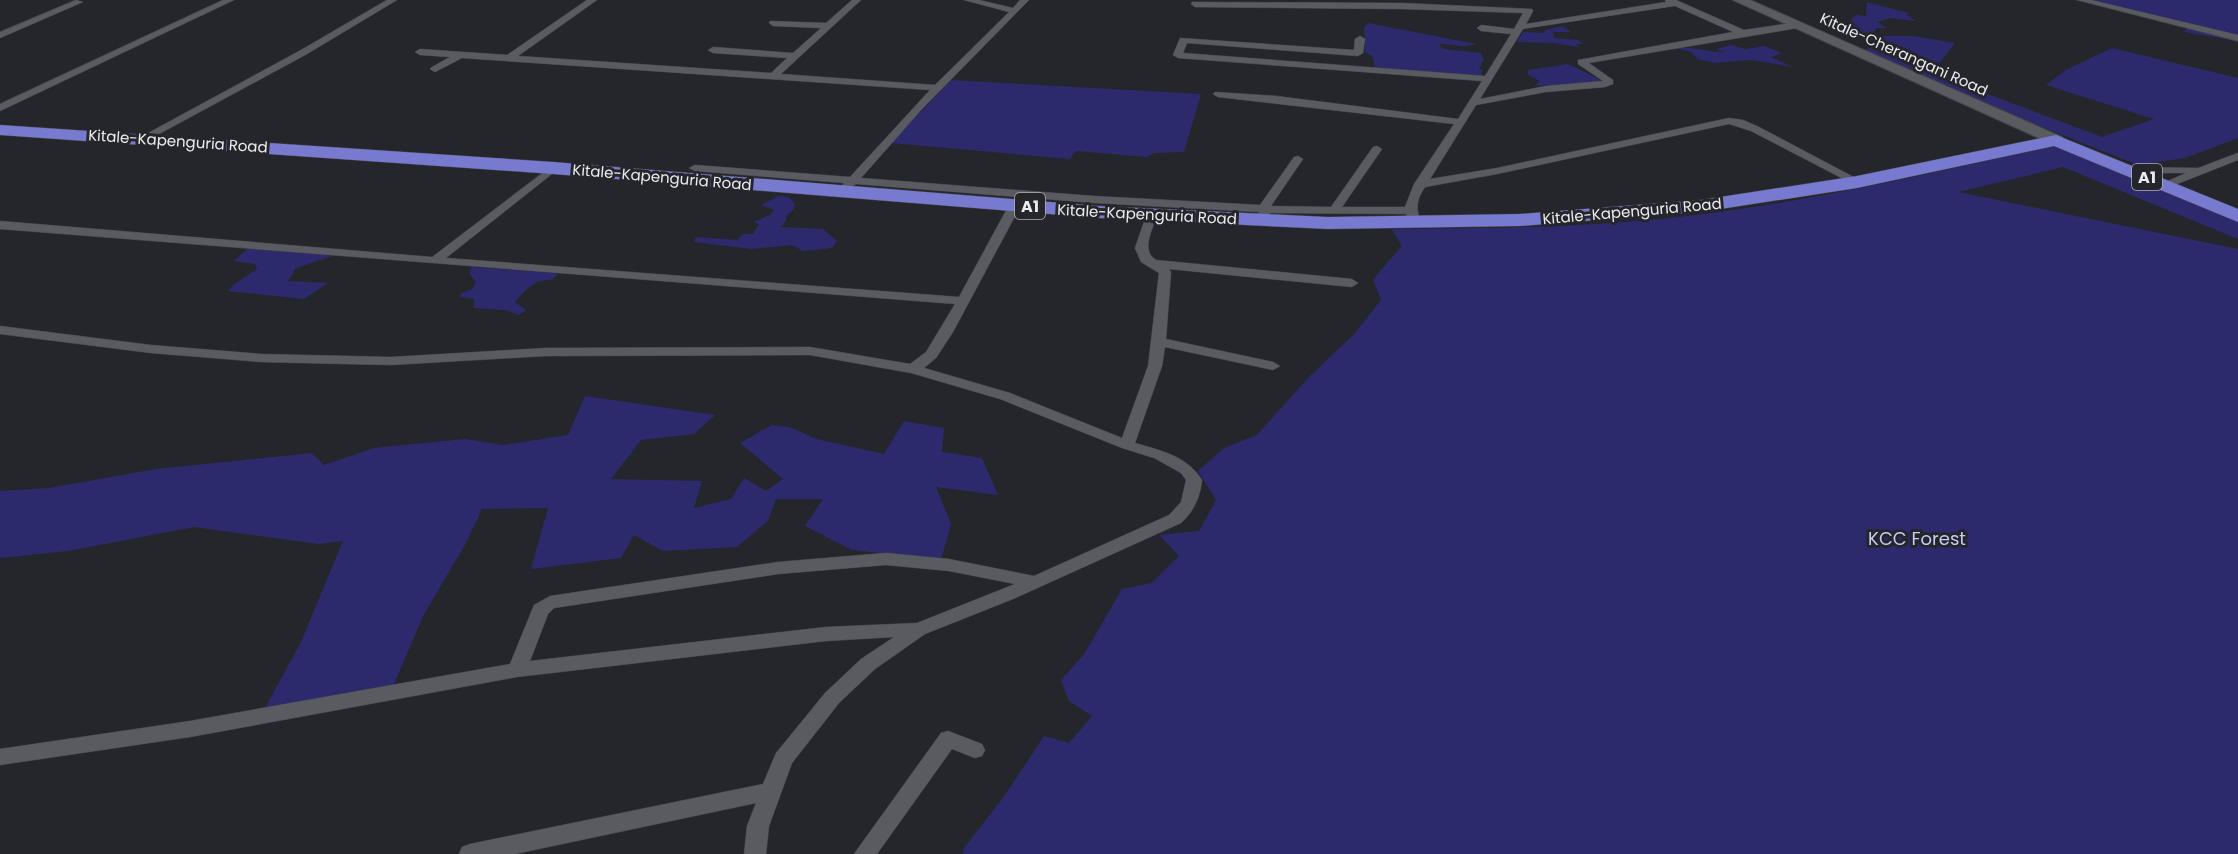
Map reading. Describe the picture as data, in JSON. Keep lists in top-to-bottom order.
{
  "streets": {
    "highway": ["Kitale-Kapenguria Road", "A1"],
    "main road": ["Kitale-Cherangani Road"]
  },
  "crossings": [
    ["Kitale-Cherangani Road", "Kitale-Kapenguria Road"],
    ["Kitale-Cherangani Road", "A1"],
    ["Kitale-Kapenguria Road", "A1"]
  ],
  "parks": ["KCC Forest"]
}
